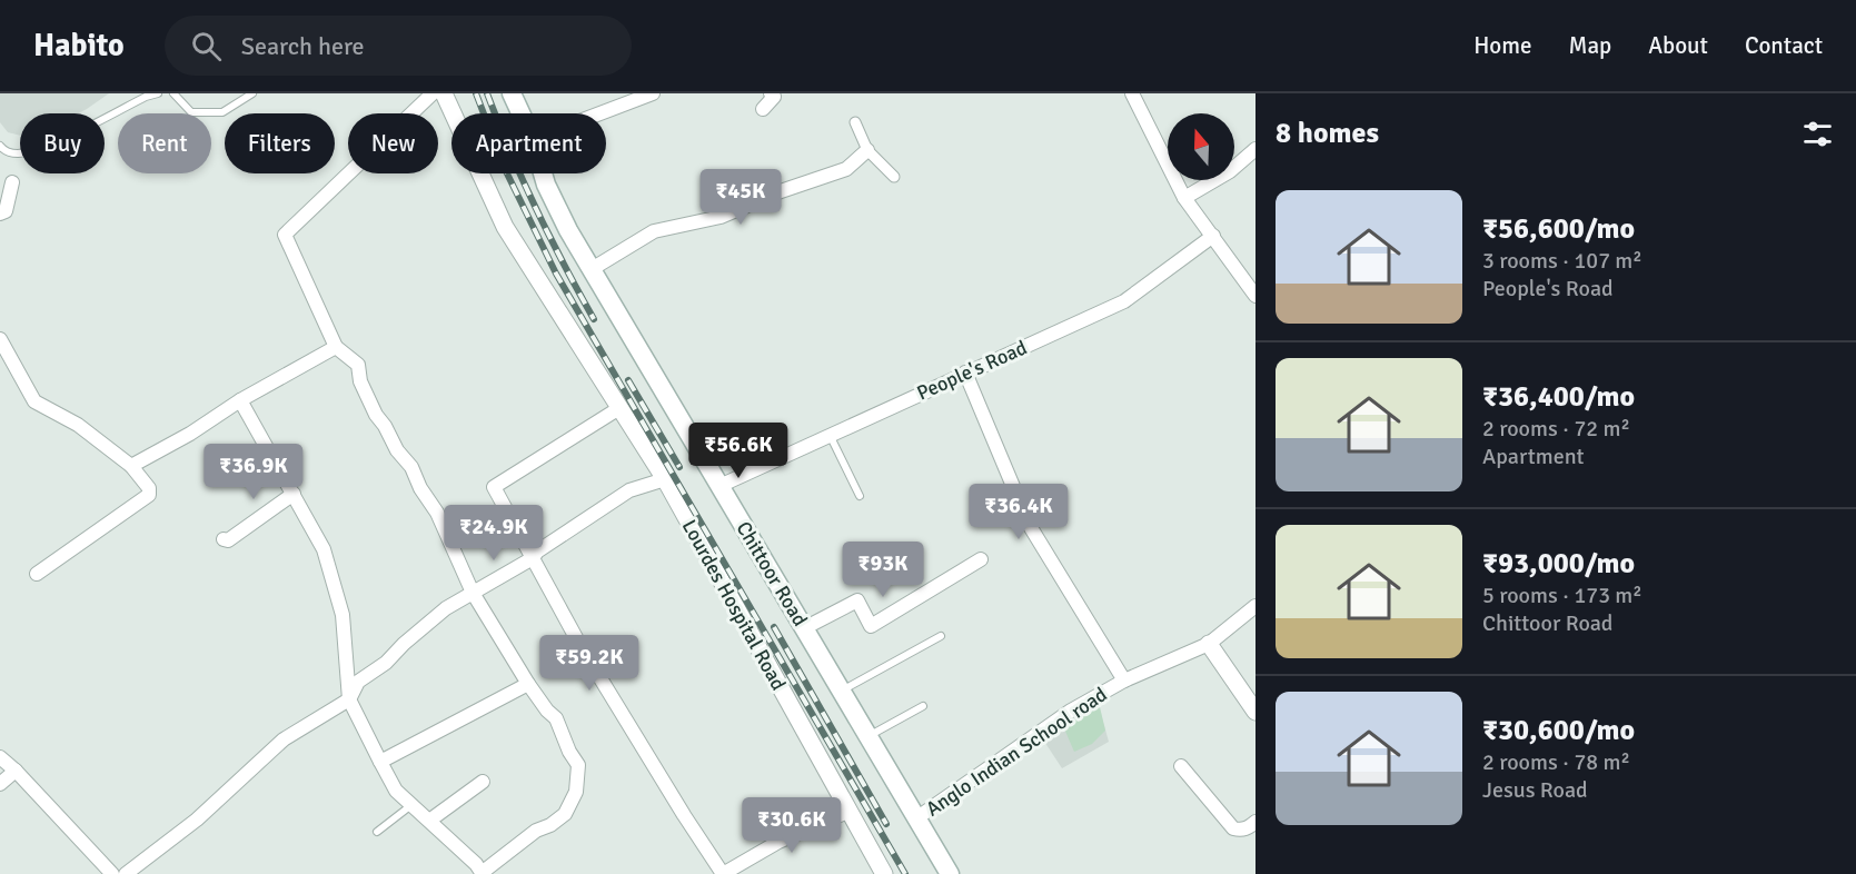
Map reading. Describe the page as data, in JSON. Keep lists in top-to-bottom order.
{
  "streets": {
    "main road": ["Chittoor Road"],
    "street": ["People's Road", "Lourdes Hospital Road", "Anglo Indian School road"]
  },
  "crossings": [
    ["People's Road", "Chittoor Road"],
    ["Chittoor Road", "Anglo Indian School road"]
  ],
  "north": "top",
  "page": {
    "header": "Habito",
    "search": "Search here",
    "nav": [
      "Home",
      "Map",
      "About",
      "Contact"
    ],
    "heading": "8 homes",
    "chip": [
      "Buy",
      "Rent",
      "Filters",
      "New",
      "Apartment"
    ],
    "price": [
      "₹45K",
      "₹56.6K",
      "₹36.9K",
      "₹36.4K",
      "₹24.9K",
      "₹93K",
      "₹59.2K",
      "₹30.6K"
    ],
    "list": [
      {
        "name": "₹56,600/mo",
        "note": "3 rooms · 107 m² · People's Road"
      },
      {
        "name": "₹36,400/mo",
        "note": "2 rooms · 72 m² · Apartment"
      },
      {
        "name": "₹93,000/mo",
        "note": "5 rooms · 173 m² · Chittoor Road"
      },
      {
        "name": "₹30,600/mo",
        "note": "2 rooms · 78 m² · Jesus Road"
      }
    ]
  }
}
